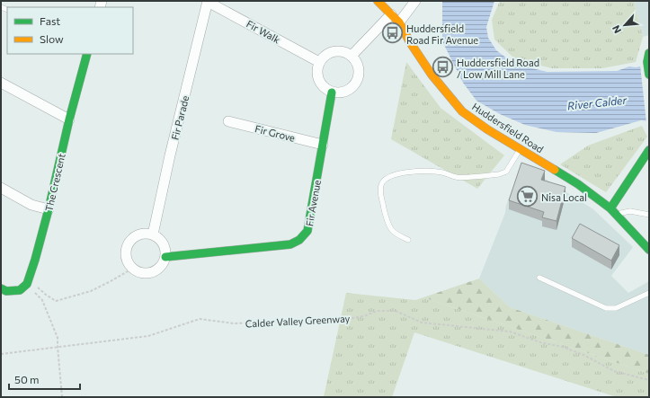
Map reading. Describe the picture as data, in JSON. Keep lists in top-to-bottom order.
{
  "streets": {
    "main road": ["Huddersfield Road", "The Crescent", "Fir Avenue"],
    "street": ["Fir Walk", "Fir Parade", "Fir Grove"],
    "path": ["Calder Valley Greenway"]
  },
  "crossings": [
    ["Fir Walk", "Fir Parade"],
    ["Fir Walk", "Fir Avenue"],
    ["Fir Parade", "Fir Avenue"],
    ["Fir Grove", "Fir Avenue"]
  ],
  "water": ["River Calder"],
  "places": {
    "bus stop": ["Huddersfield Road Fir Avenue", "Huddersfield Road / Low Mill Lane"],
    "supermarket": ["Nisa Local"]
  },
  "legend": ["Fast", "Slow"],
  "scale_bar": "50 m",
  "north": "bottom left"
}
